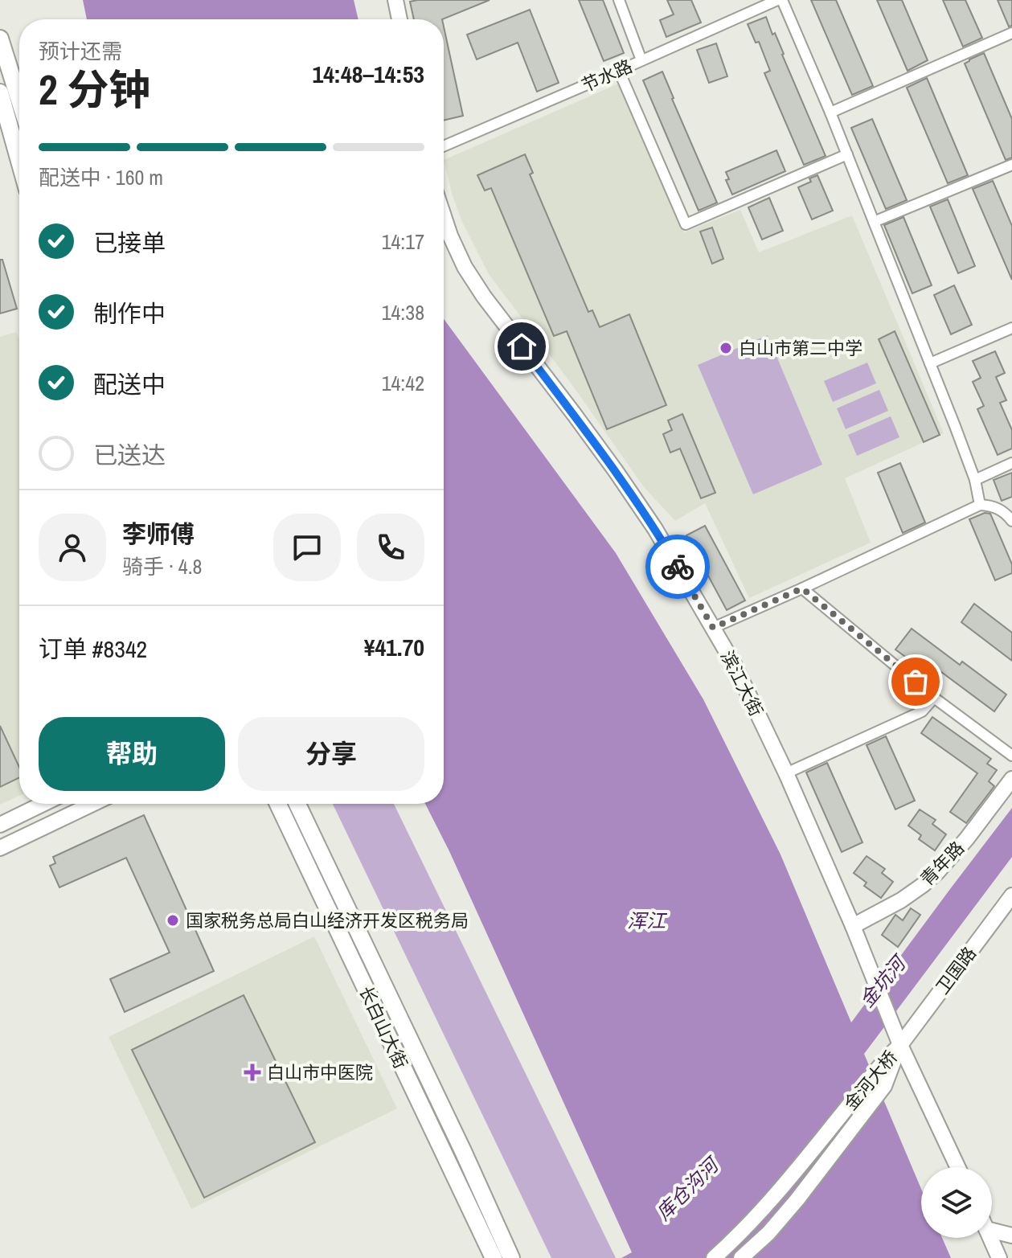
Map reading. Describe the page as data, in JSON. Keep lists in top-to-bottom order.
{
  "streets": {
    "main road": ["长白山大街"],
    "street": [
      "节水路",
      "滨江大街",
      "青年路",
      "卫国路",
      "金河大桥"
    ]
  },
  "crossings": [
    ["滨江大街", "青年路"],
    ["滨江大街", "卫国路"],
    ["滨江大街", "金河大桥"],
    ["卫国路", "金河大桥"]
  ],
  "water": ["浑江", "金坑河", "库仓沟河"],
  "places": {
    "other": ["白山市第二中学", "国家税务总局白山经济开发区税务局"],
    "health": ["白山市中医院"]
  },
  "page": {
    "heading": ["2 分钟", "预计还需", "14:48–14:53"],
    "panel": [
      "李师傅",
      "骑手 · 4.8",
      "订单 #8342",
      "¥41.70"
    ],
    "bar": "配送中 · 160 m",
    "list": [
      ["已接单", "14:17"],
      ["制作中", "14:38"],
      ["配送中", "14:42"],
      "已送达"
    ],
    "buttons": ["帮助", "分享"]
  }
}
